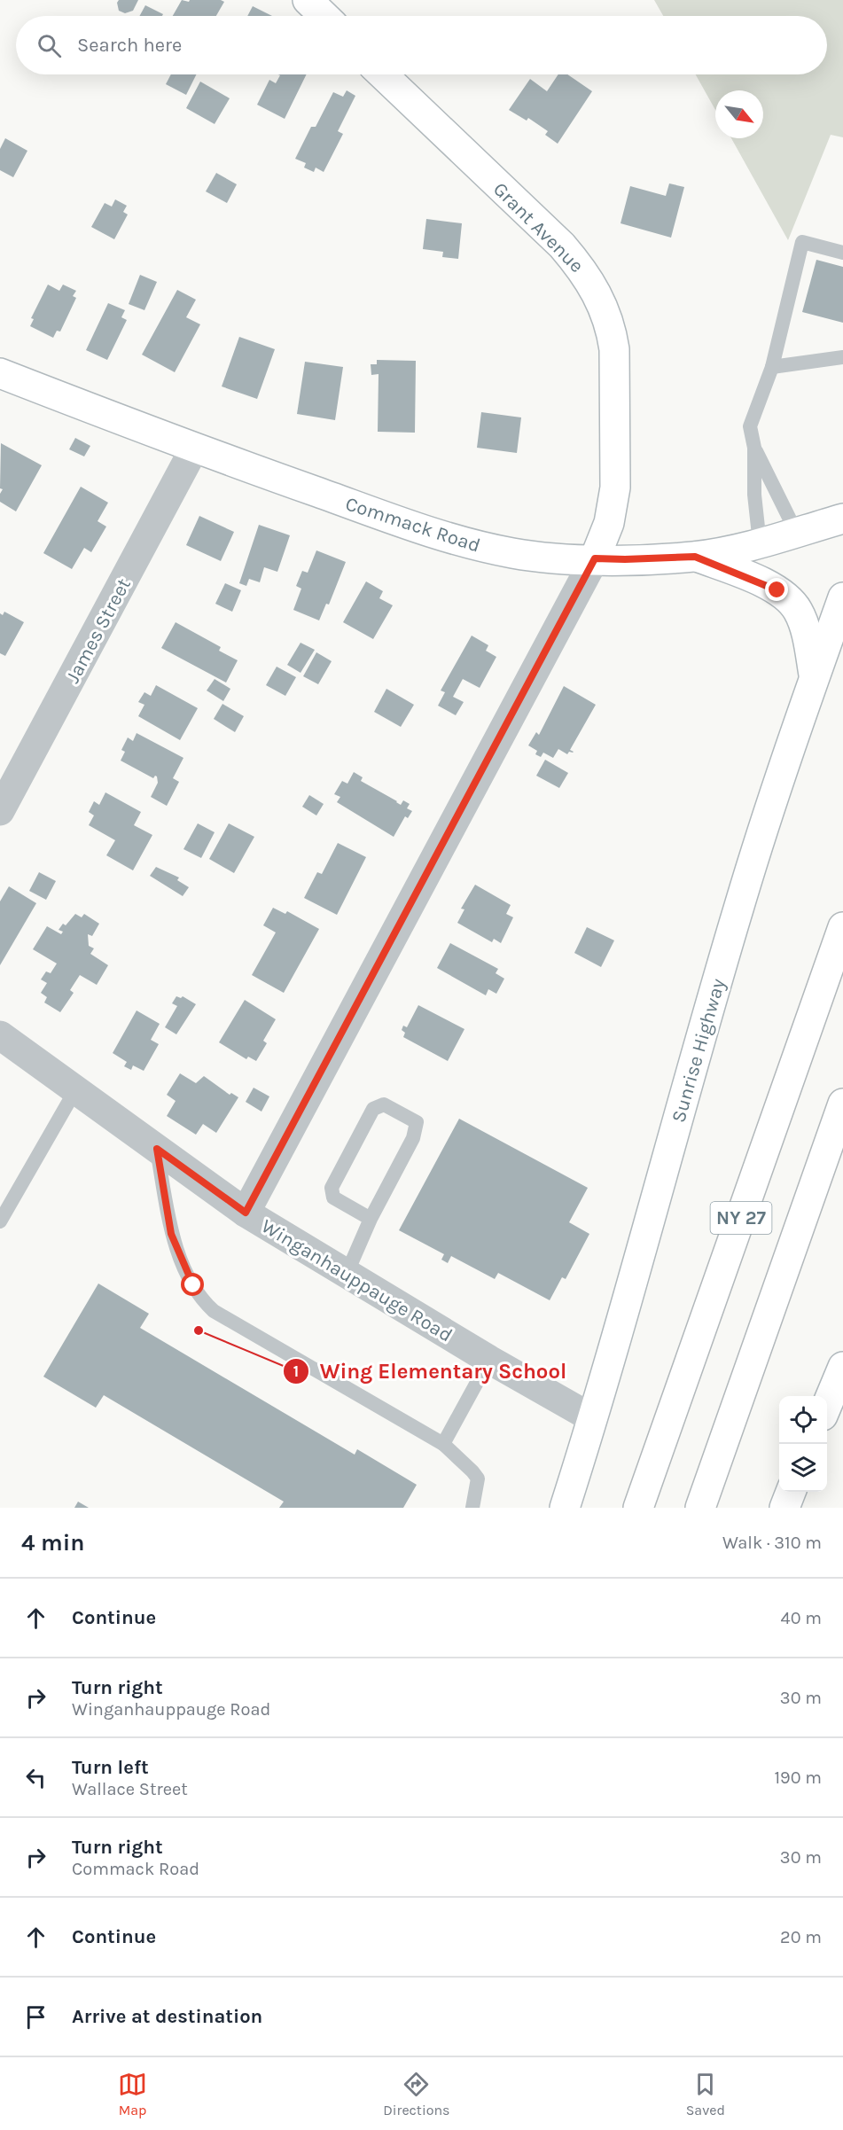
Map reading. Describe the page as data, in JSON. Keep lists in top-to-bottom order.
{
  "streets": {
    "main road": [
      "Grant Avenue",
      "Commack Road",
      "Sunrise Highway",
      "NY 27"
    ],
    "street": ["James Street", "Winganhauppauge Road"]
  },
  "crossings": [
    ["Grant Avenue", "Commack Road"],
    ["Commack Road", "James Street"],
    ["Sunrise Highway", "Winganhauppauge Road"]
  ],
  "places": ["Wing Elementary School"],
  "north": "bottom right",
  "page": {
    "search": "Search here",
    "heading": ["4 min", "Walk · 310 m"],
    "list": [
      ["Continue", "40 m"],
      ["Turn right", "Winganhauppauge Road", "30 m"],
      ["Turn left", "Wallace Street", "190 m"],
      ["Turn right", "Commack Road", "30 m"],
      ["Continue", "20 m"],
      "Arrive at destination"
    ],
    "nav": ["Map", "Directions", "Saved"]
  }
}
